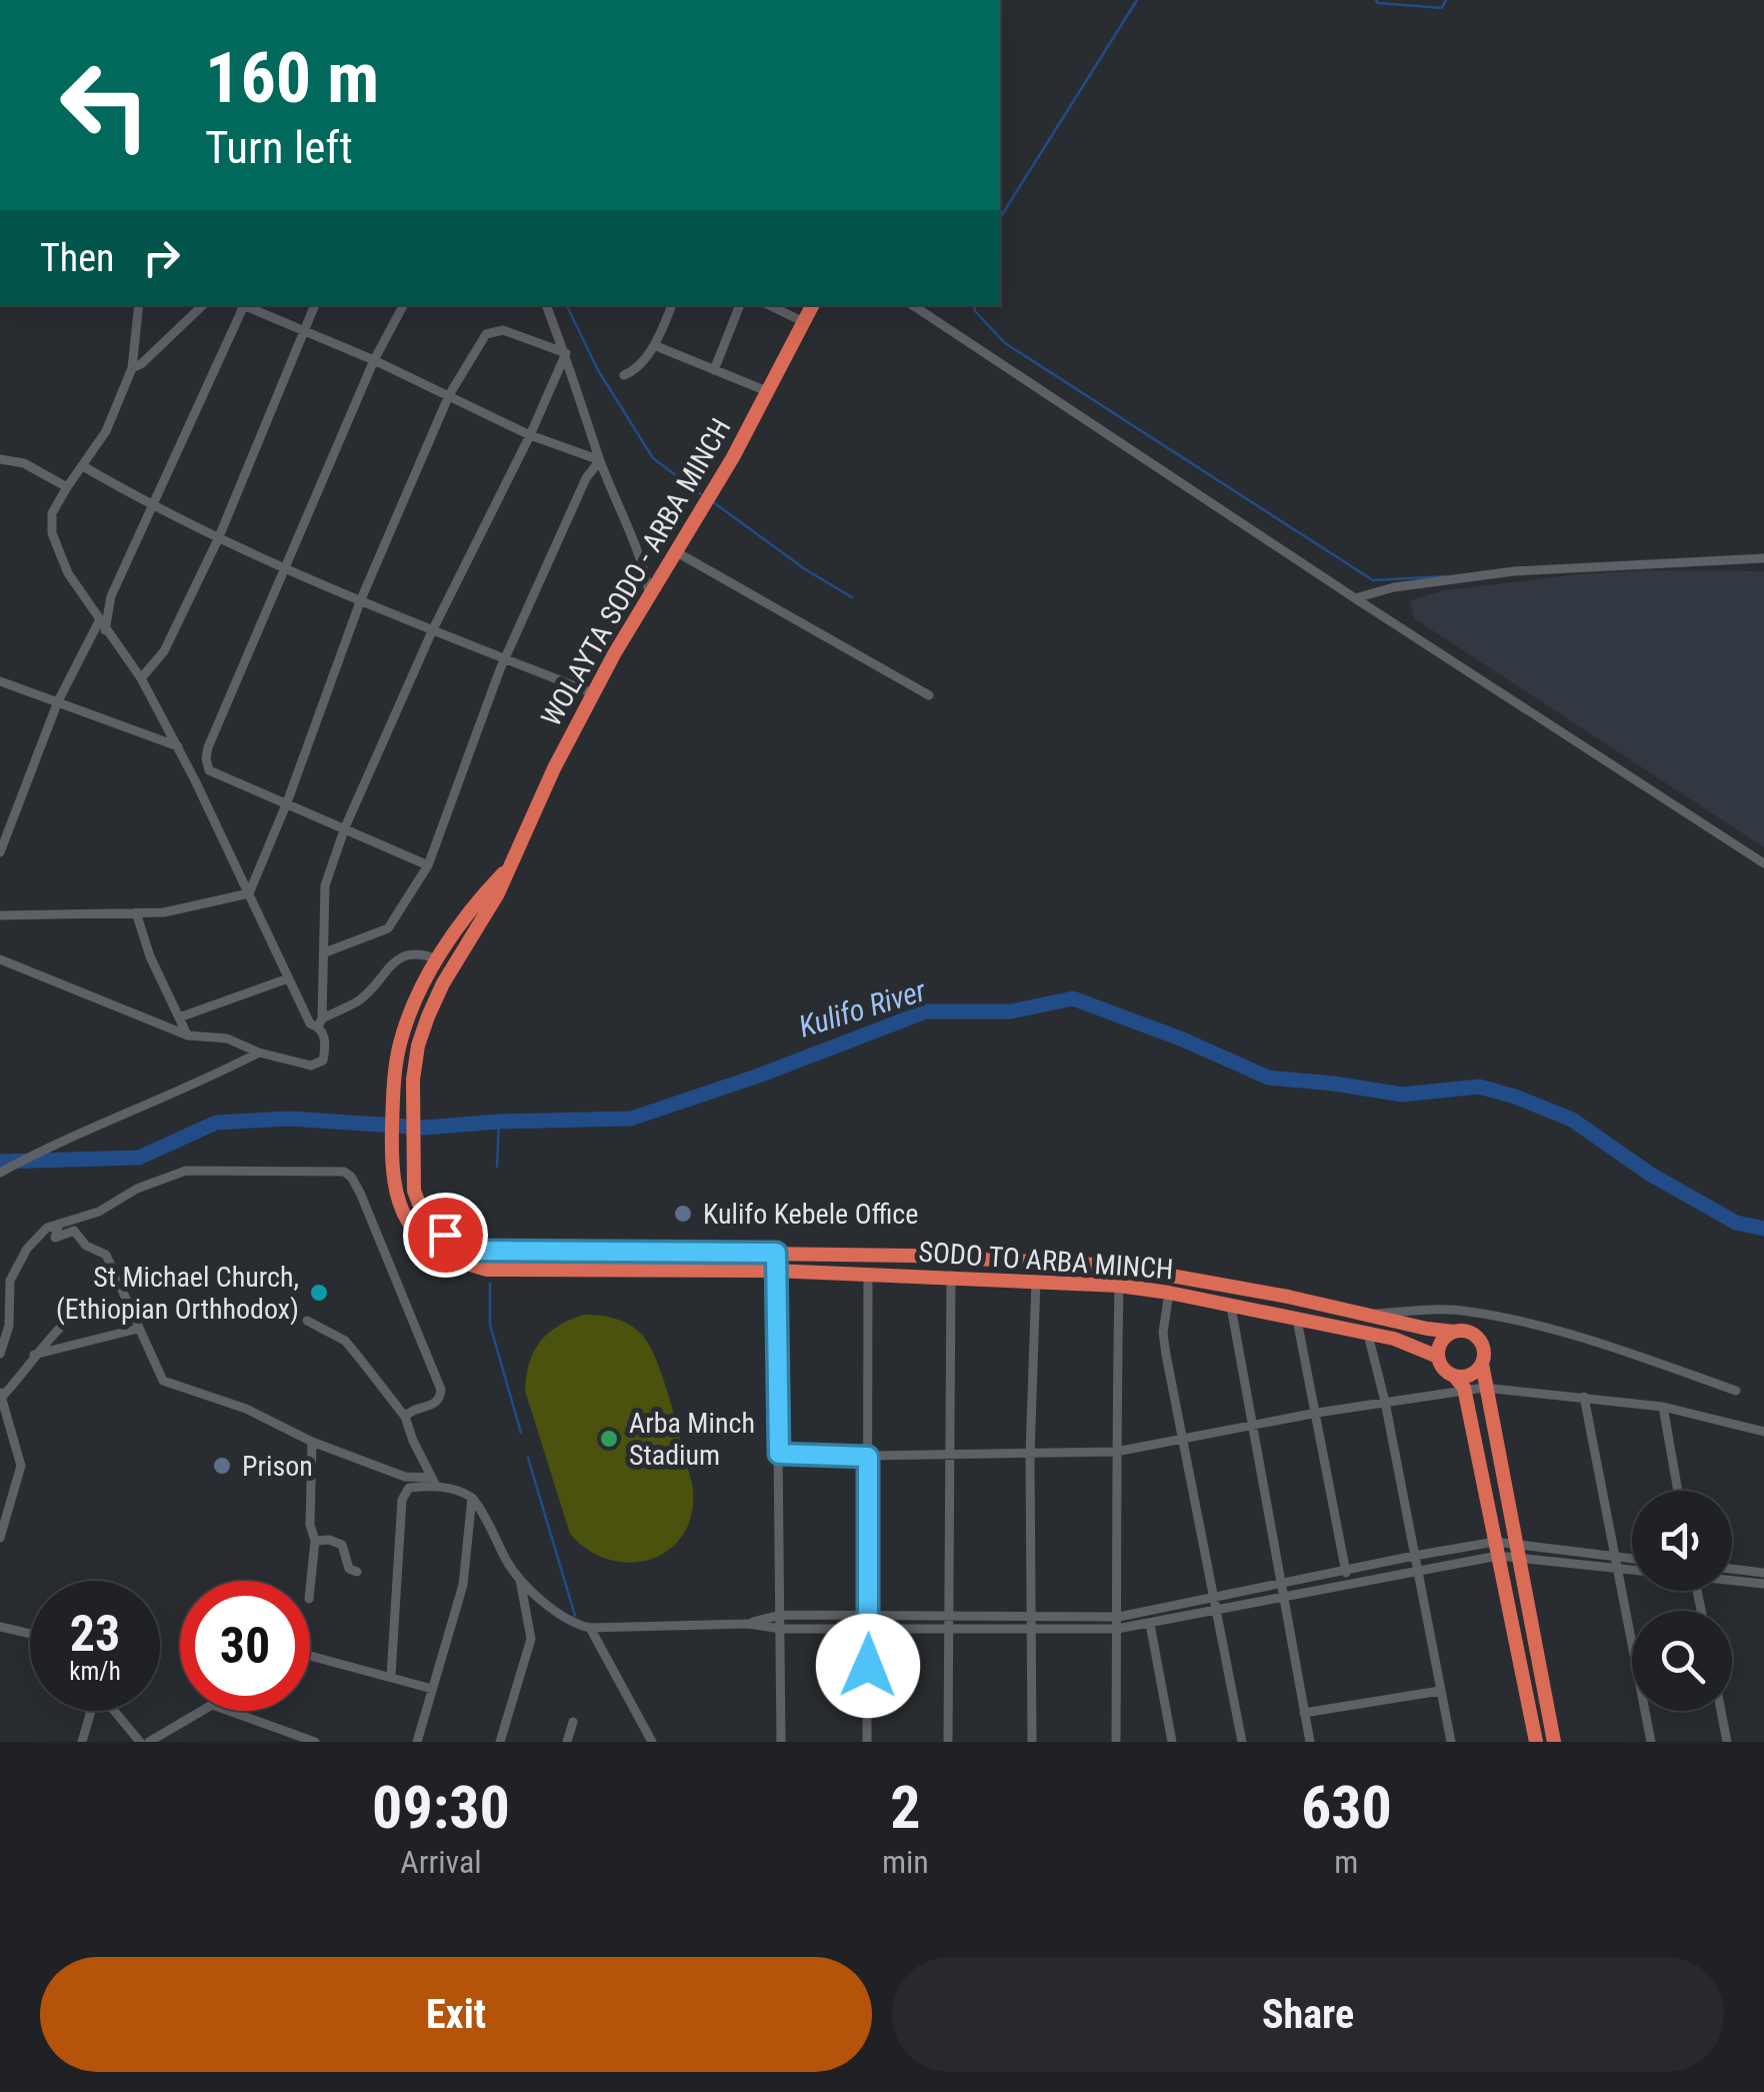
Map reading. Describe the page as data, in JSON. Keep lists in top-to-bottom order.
{
  "streets": {
    "highway": ["WOLAYTA SODO - ARBA MINCH", "SODO TO ARBA MINCH"]
  },
  "crossings": [
    ["WOLAYTA SODO - ARBA MINCH", "SODO TO ARBA MINCH"]
  ],
  "water": ["Kulifo River"],
  "places": [
    "Kulifo Kebele Office",
    "St Michael Church, (Ethiopian Orthhodox)",
    "Arba Minch Stadium",
    "Prison"
  ],
  "page": {
    "turn": ["160 m", "Turn left"],
    "then": "Then",
    "speed": "23 km/h",
    "limit": "30",
    "eta": [
      "09:30",
      "Arrival",
      "2",
      "min",
      "630",
      "m"
    ],
    "buttons": ["Exit", "Share"]
  }
}
